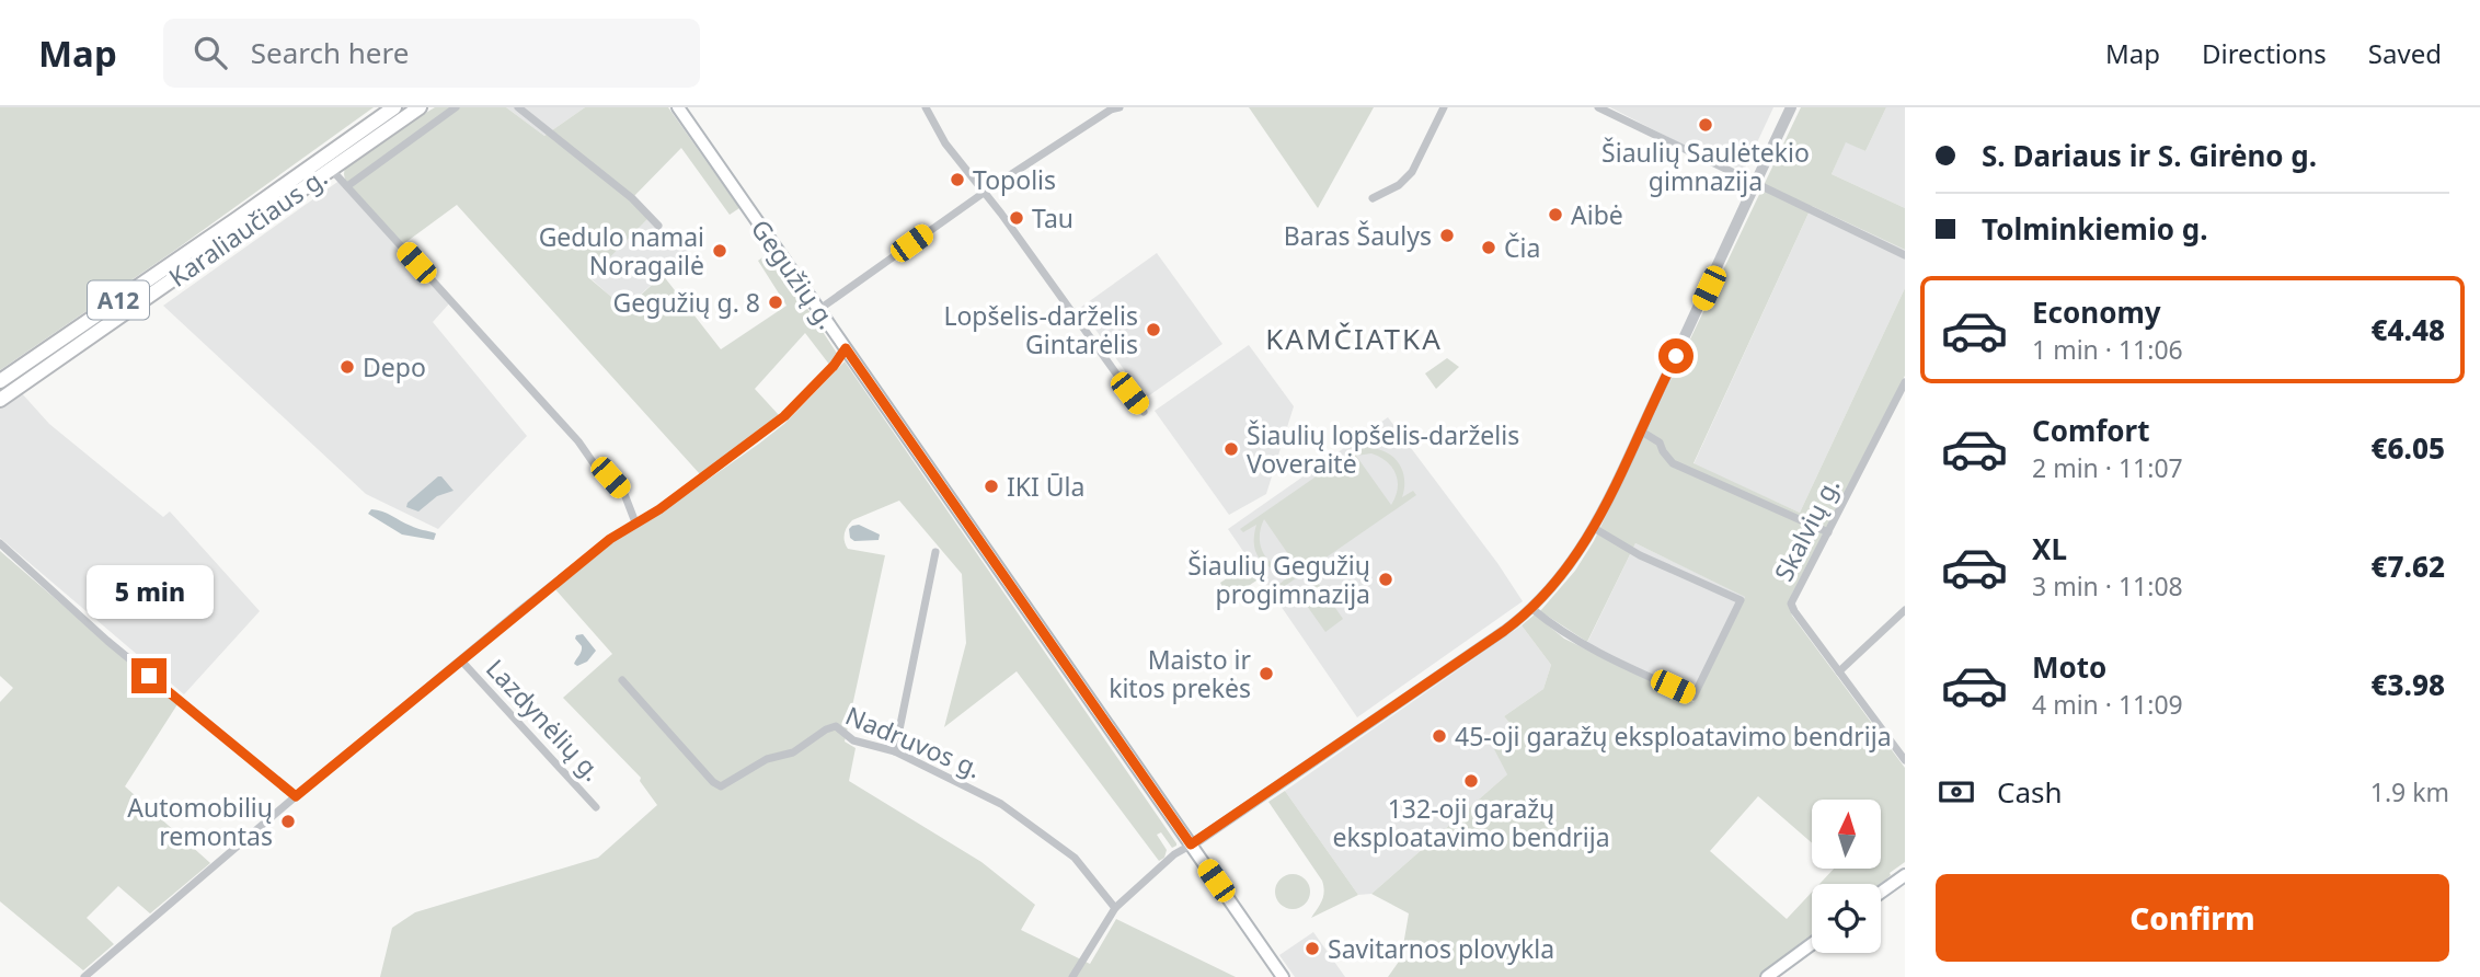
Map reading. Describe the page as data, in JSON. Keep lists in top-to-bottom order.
{
  "streets": {
    "highway": ["Karaliaučiaus g.", "A12"],
    "main road": ["Gegužių g."],
    "street": ["Skalvių g.", "Lazdynėlių g.", "Nadruvos g."]
  },
  "districts": ["KAMČIATKA"],
  "places": [
    "Šiaulių Saulėtekio gimnazija",
    "Topolis",
    "Aibė",
    "Tau",
    "Baras Šaulys",
    "Čia",
    "Gedulo namai Noragailė",
    "Gegužių g. 8",
    "Lopšelis-darželis Gintarėlis",
    "Depo",
    "Šiaulių lopšelis-darželis Voveraitė",
    "IKI Ūla",
    "Šiaulių Gegužių progimnazija",
    "Maisto ir kitos prekės",
    "45-oji garažų eksploatavimo bendrija",
    "132-oji garažų eksploatavimo bendrija",
    "Automobilių remontas",
    "Savitarnos plovykla"
  ],
  "north": "top",
  "page": {
    "header": "Map",
    "search": "Search here",
    "nav": ["Map", "Directions", "Saved"],
    "banner": ["S. Dariaus ir S. Girėno g.", "Tolminkiemio g."],
    "list": [
      {
        "name": "Economy",
        "note": "1 min · 11:06",
        "value": "€4.48"
      },
      {
        "name": "Comfort",
        "note": "2 min · 11:07",
        "value": "€6.05"
      },
      {
        "name": "XL",
        "note": "3 min · 11:08",
        "value": "€7.62"
      },
      {
        "name": "Moto",
        "note": "4 min · 11:09",
        "value": "€3.98"
      }
    ],
    "bubble": "5 min",
    "pay": ["Cash", "1.9 km"],
    "buttons": "Confirm"
  }
}
